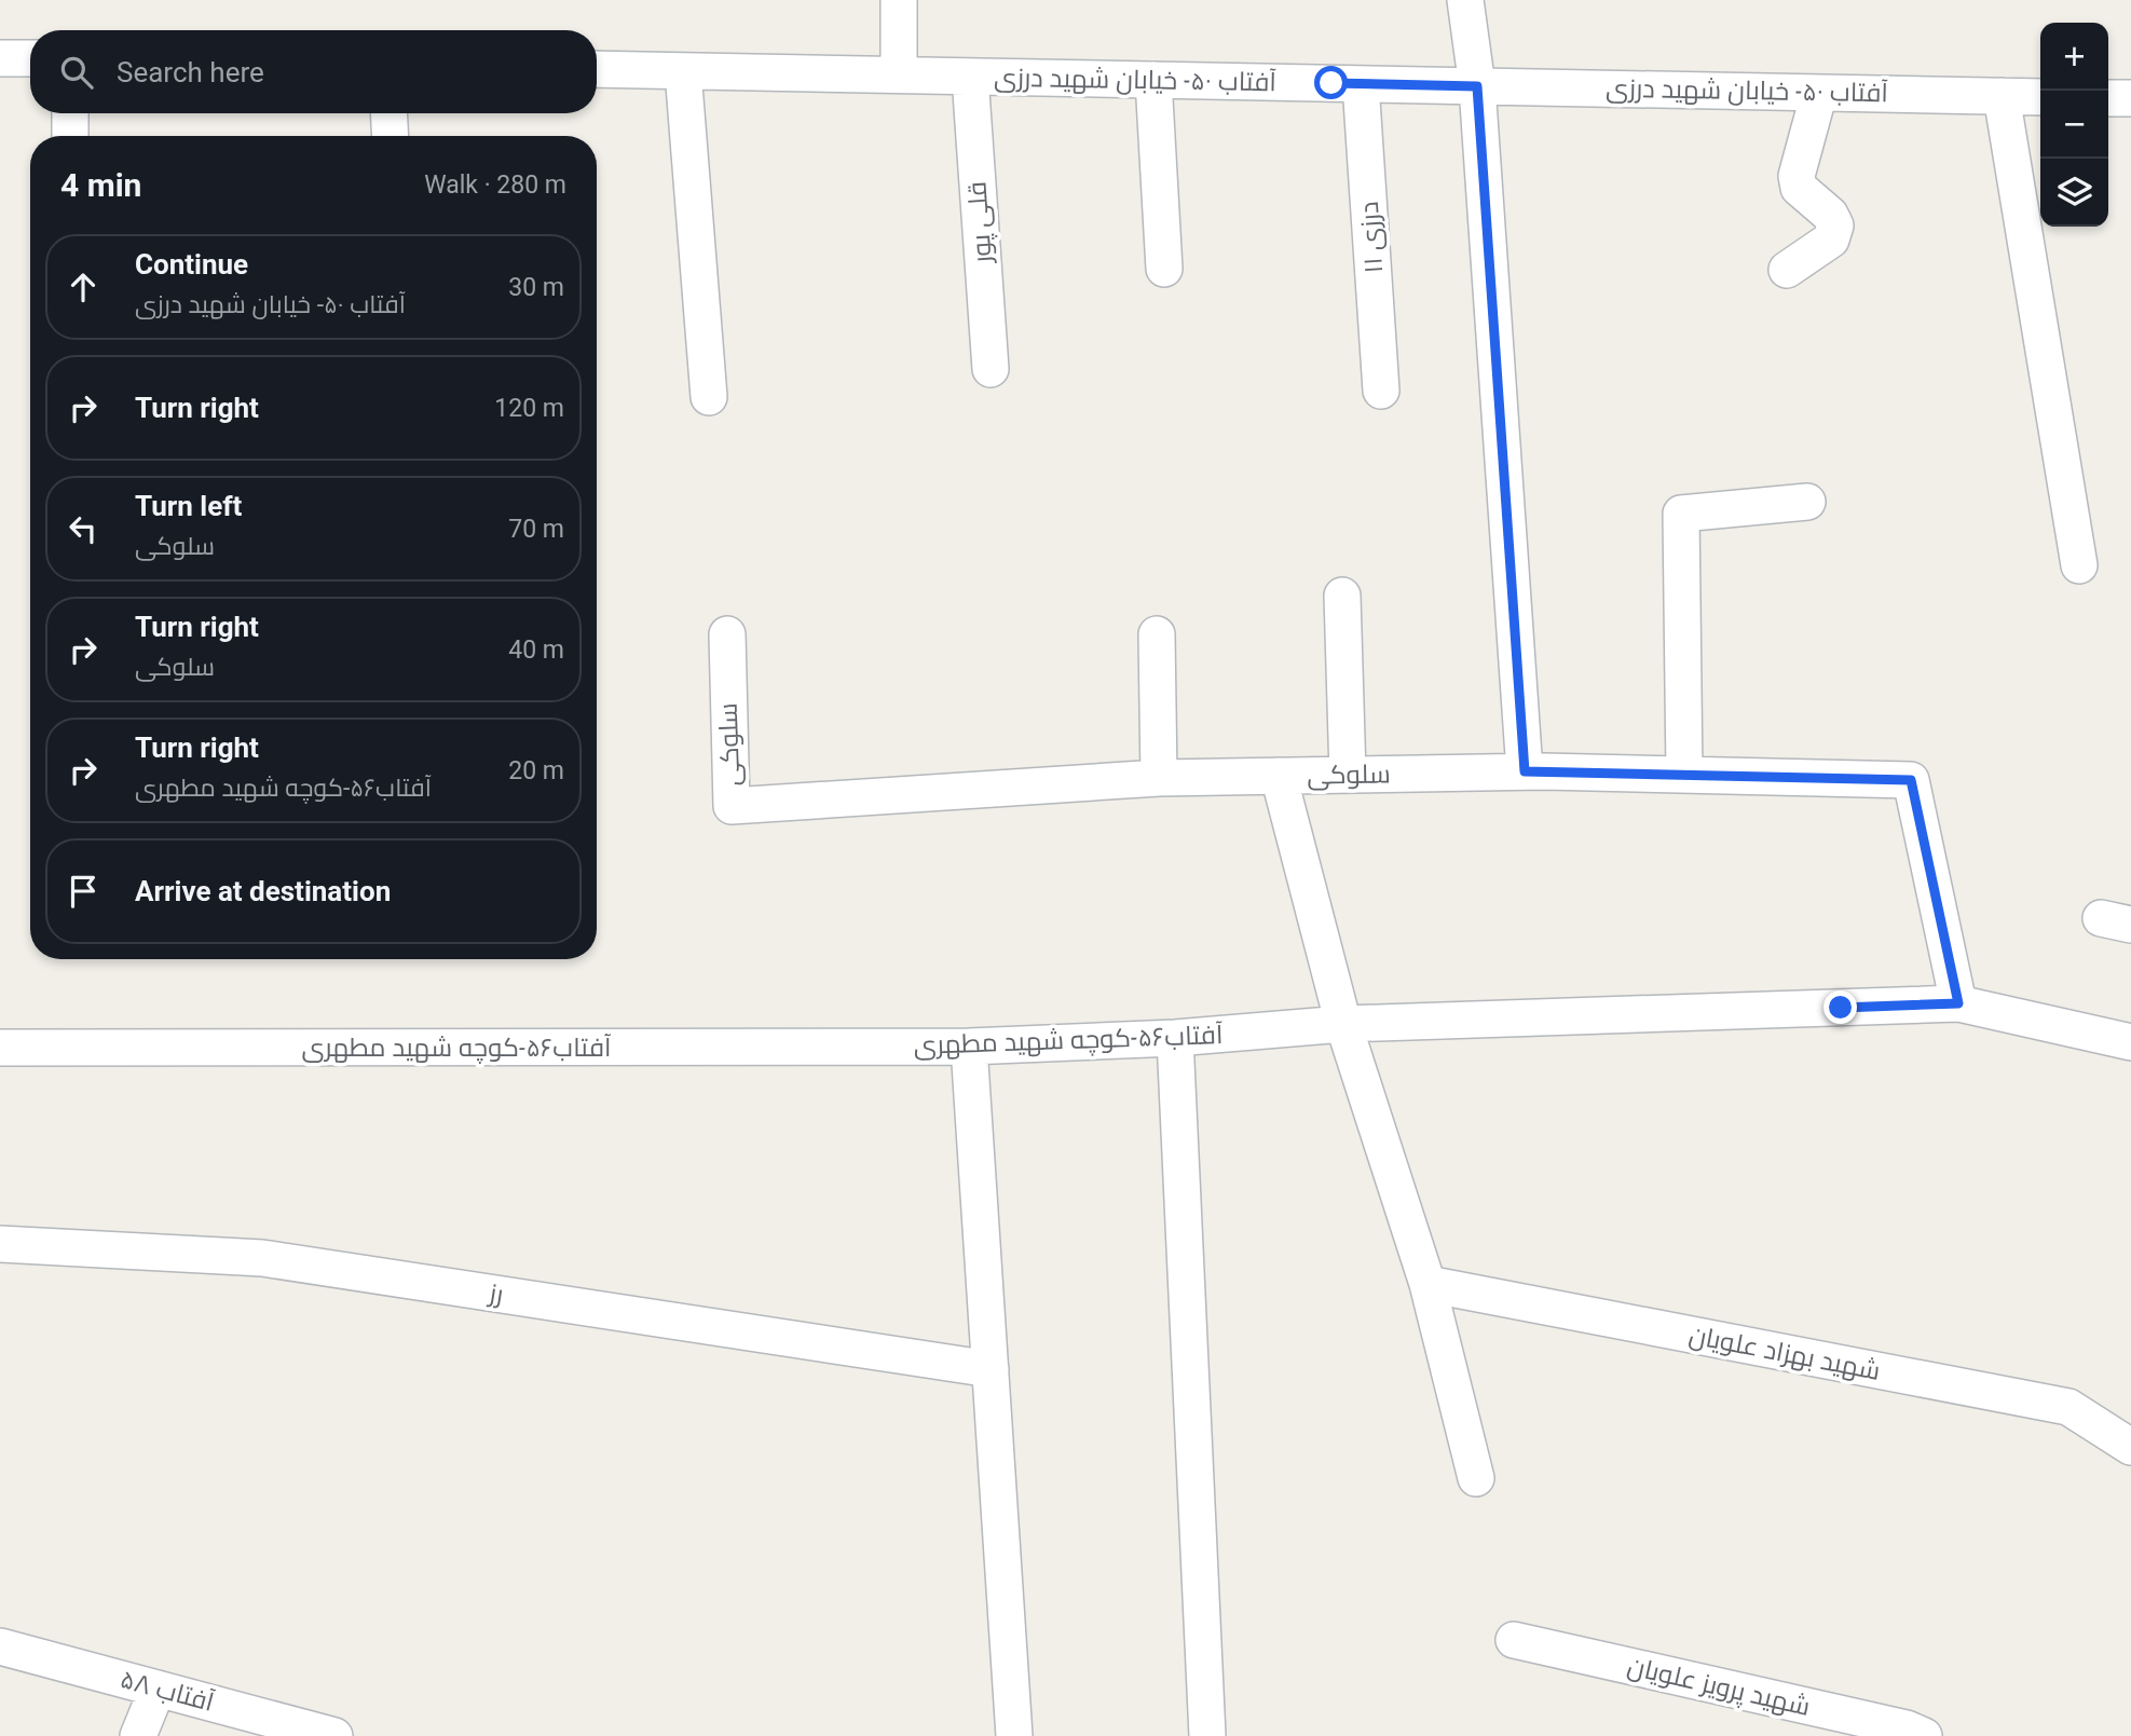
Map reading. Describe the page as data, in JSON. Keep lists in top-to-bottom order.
{
  "streets": {
    "street": [
      "آفتاب ۵۰- خیابان شهید درزی",
      "قلی پور",
      "درزی ۱۱",
      "سلوکی",
      "آفتاب۵۶-كوچه شهيد مطهری",
      "رز",
      "شهید بهزاد علویان",
      "شهید پرویز علویان",
      "آفتاب ۵۸"
    ]
  },
  "crossings": [
    ["آفتاب ۵۰- خیابان شهید درزی", "قلی پور"],
    ["آفتاب ۵۰- خیابان شهید درزی", "درزی ۱۱"],
    ["سلوکی", "آفتاب۵۶-كوچه شهيد مطهری"]
  ],
  "page": {
    "map_buttons": ["+", "−"],
    "search": "Search here",
    "heading": ["4 min", "Walk · 280 m"],
    "list": [
      ["Continue", "آفتاب ۵۰- خیابان شهید درزی", "30 m"],
      ["Turn right", "120 m"],
      ["Turn left", "سلوکی", "70 m"],
      ["Turn right", "سلوکی", "40 m"],
      ["Turn right", "آفتاب۵۶-كوچه شهيد مطهری", "20 m"],
      "Arrive at destination"
    ]
  }
}
